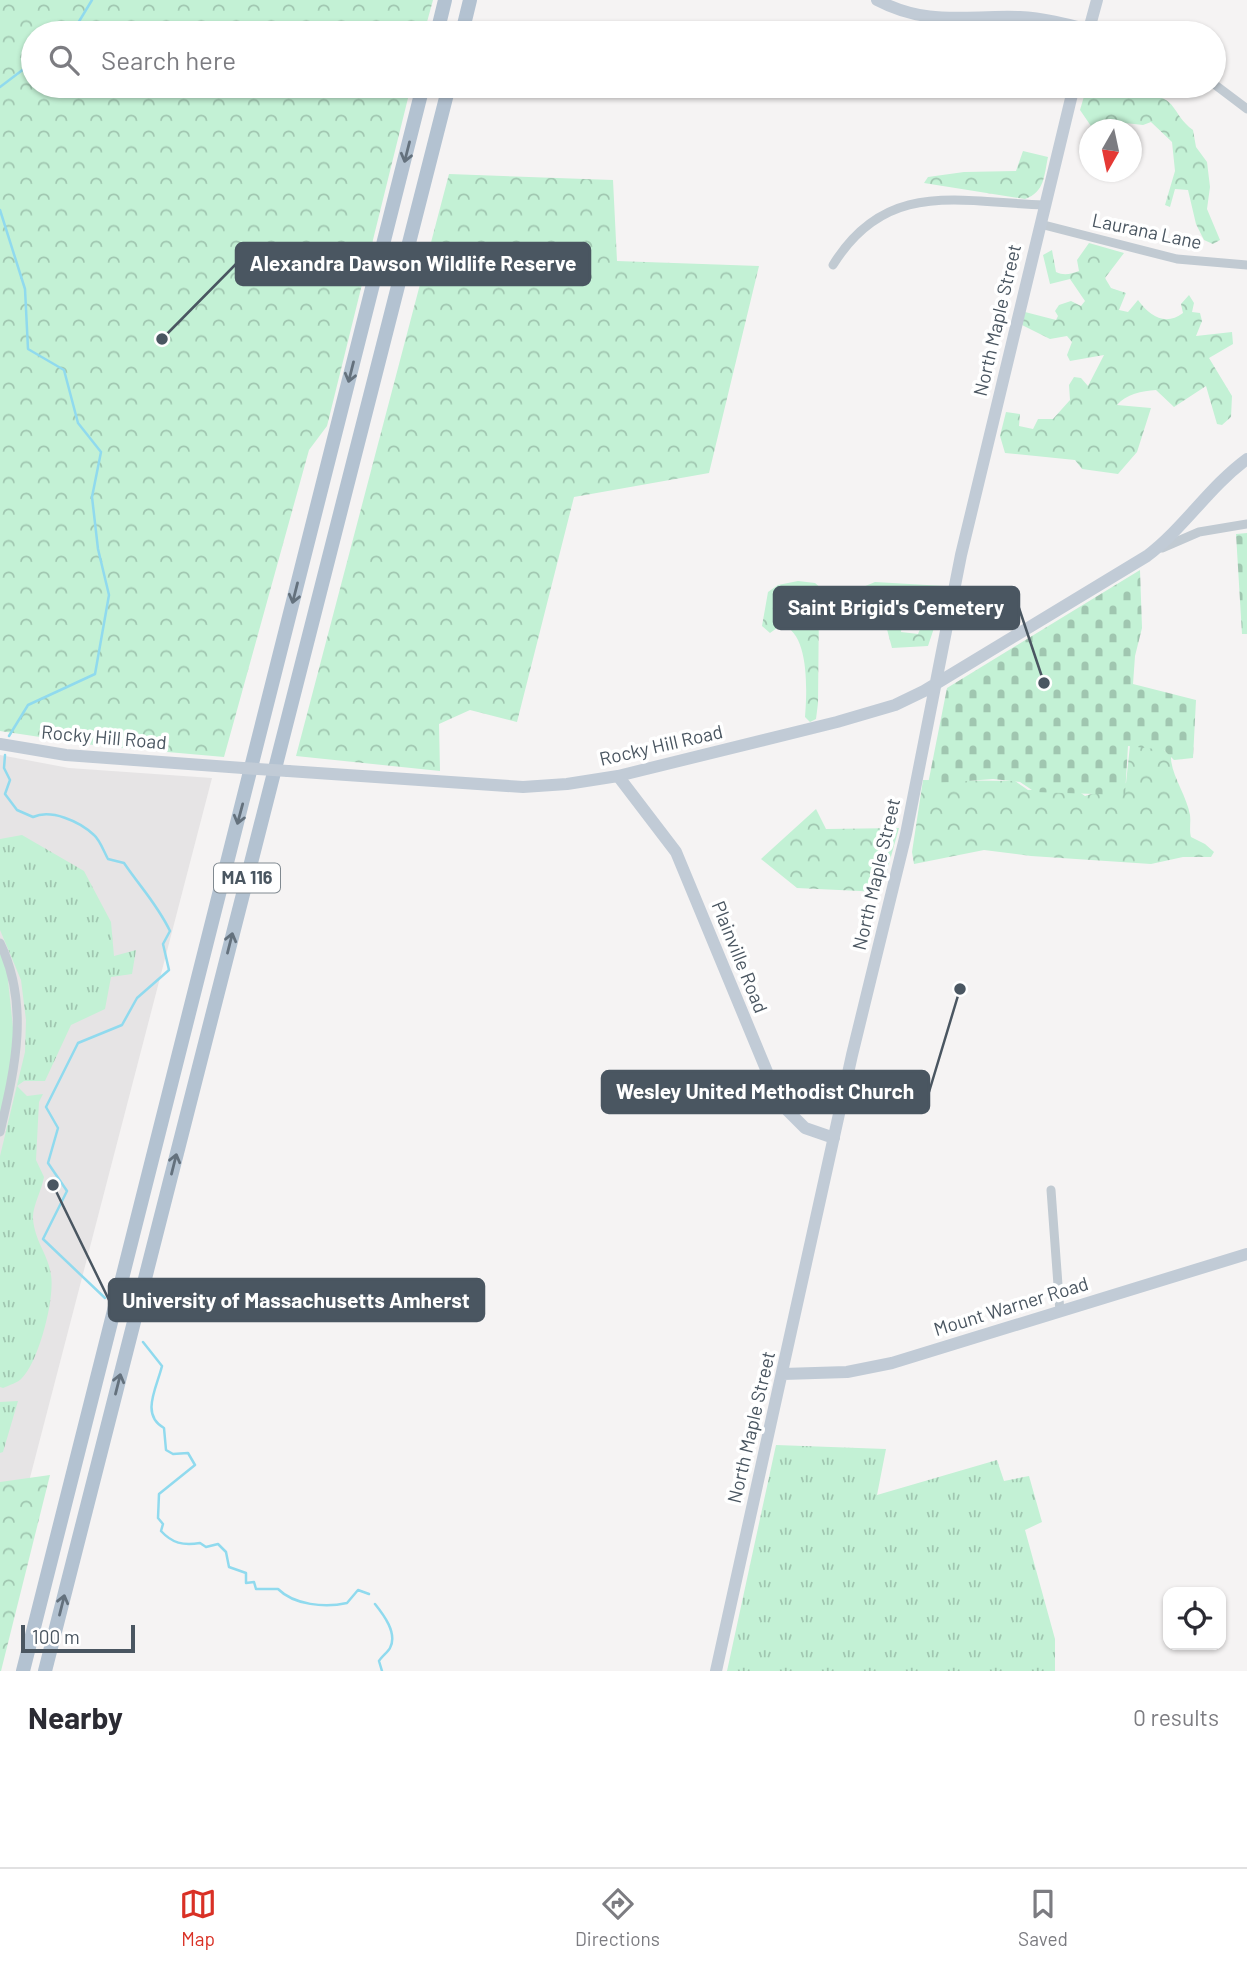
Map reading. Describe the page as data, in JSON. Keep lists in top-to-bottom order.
{
  "streets": {
    "main road": [
      "North Maple Street",
      "Rocky Hill Road",
      "MA 116",
      "Plainville Road",
      "Mount Warner Road"
    ],
    "street": ["Laurana Lane"]
  },
  "crossings": [
    ["Laurana Lane", "North Maple Street"],
    ["North Maple Street", "Rocky Hill Road"],
    ["North Maple Street", "Plainville Road"],
    ["North Maple Street", "Mount Warner Road"],
    ["Rocky Hill Road", "Plainville Road"]
  ],
  "places": [
    "Alexandra Dawson Wildlife Reserve",
    "Saint Brigid's Cemetery",
    "Wesley United Methodist Church",
    "University of Massachusetts Amherst"
  ],
  "scale_bar": "100 m",
  "north": "bottom",
  "page": {
    "search": "Search here",
    "scale": "100 m",
    "heading": ["Nearby", "0 results"],
    "nav": ["Map", "Directions", "Saved"]
  }
}
